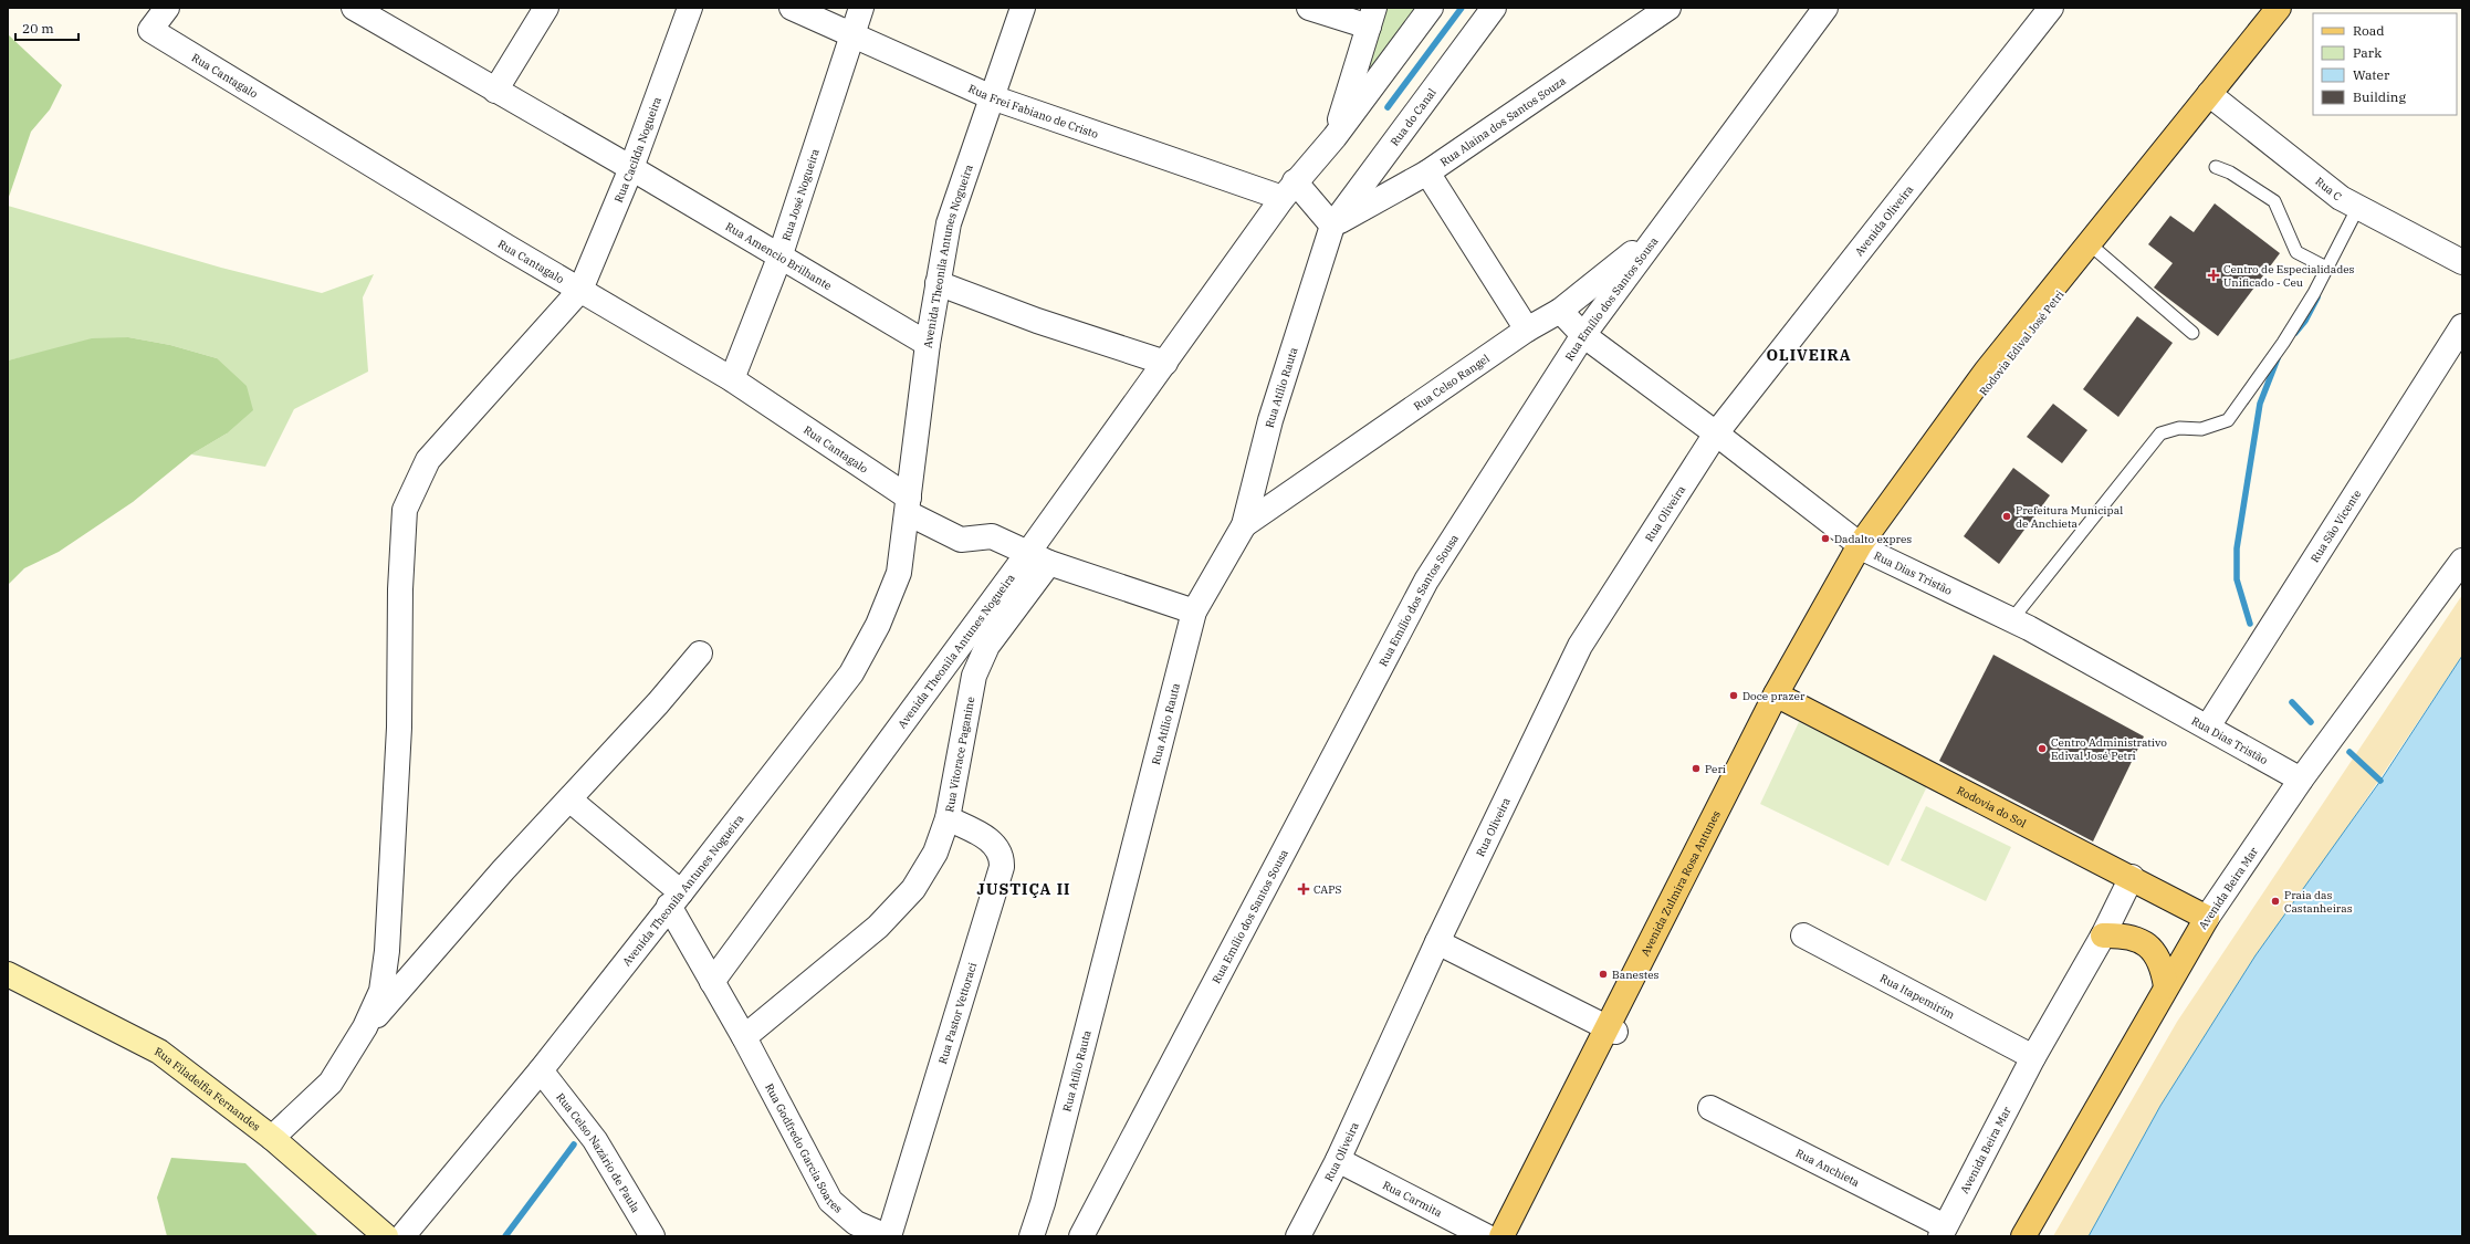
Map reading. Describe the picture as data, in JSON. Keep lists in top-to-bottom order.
{
  "streets": {
    "main road": [
      "Rodovia Edival José Petri",
      "Rodovia do Sol",
      "Avenida Zulmira Rosa Antunes",
      "Avenida Beira Mar",
      "Rua Filadelfia Fernandes"
    ],
    "street": [
      "Rua Cantagalo",
      "Rua Frei Fabiano de Cristo",
      "Rua do Canal",
      "Rua Alaina dos Santos Souza",
      "Rua Cacilda Nogueira",
      "Rua C",
      "Rua José Nogueira",
      "Avenida Oliveira",
      "Rua Amencio Brilhante",
      "Avenida Theonila Antunes Nogueira",
      "Rua Emílio dos Santos Sousa",
      "Rua Celso Rangel",
      "Rua Atílio Rauta",
      "Rua Oliveira",
      "Rua São Vicente",
      "Rua Dias Tristão",
      "Rua Vitorace Paganine",
      "Rua Itapemirim",
      "Rua Pastor Vettoraci",
      "Rua Godfredo Garcia Soares",
      "Rua Celso Nazário de Paula",
      "Rua Anchieta",
      "Rua Carmita"
    ]
  },
  "crossings": [
    ["Rua Cantagalo", "Rua Cacilda Nogueira"],
    ["Rua Cantagalo", "Rua José Nogueira"],
    ["Rua Cantagalo", "Avenida Theonila Antunes Nogueira"],
    ["Rua Frei Fabiano de Cristo", "Rua José Nogueira"],
    ["Rua Frei Fabiano de Cristo", "Avenida Theonila Antunes Nogueira"],
    ["Rua do Canal", "Rua Alaina dos Santos Souza"],
    ["Rua do Canal", "Rua Atílio Rauta"],
    ["Rua Alaina dos Santos Souza", "Rua Atílio Rauta"],
    ["Rua Cacilda Nogueira", "Rua Amencio Brilhante"],
    ["Rua C", "Rodovia Edival José Petri"],
    ["Rua José Nogueira", "Rua Amencio Brilhante"],
    ["Avenida Oliveira", "Rua Oliveira"],
    ["Avenida Oliveira", "Rua Dias Tristão"],
    ["Rua Amencio Brilhante", "Avenida Theonila Antunes Nogueira"],
    ["Avenida Theonila Antunes Nogueira", "Rua Godfredo Garcia Soares"],
    ["Avenida Theonila Antunes Nogueira", "Rua Celso Nazário de Paula"],
    ["Rua Emílio dos Santos Sousa", "Rua Celso Rangel"],
    ["Rua Emílio dos Santos Sousa", "Rua Dias Tristão"],
    ["Rodovia Edival José Petri", "Rua Dias Tristão"],
    ["Rodovia Edival José Petri", "Rodovia do Sol"],
    ["Rodovia Edival José Petri", "Avenida Zulmira Rosa Antunes"],
    ["Rua Celso Rangel", "Rua Atílio Rauta"],
    ["Rua Celso Rangel", "Rua Dias Tristão"],
    ["Rua Oliveira", "Rua Dias Tristão"],
    ["Rua Oliveira", "Rua Carmita"],
    ["Rua São Vicente", "Rua Dias Tristão"],
    ["Rua Dias Tristão", "Avenida Beira Mar"],
    ["Rua Vitorace Paganine", "Rua Pastor Vettoraci"],
    ["Rua Vitorace Paganine", "Rua Godfredo Garcia Soares"],
    ["Rodovia do Sol", "Avenida Zulmira Rosa Antunes"],
    ["Rodovia do Sol", "Avenida Beira Mar"],
    ["Avenida Beira Mar", "Rua Itapemirim"],
    ["Avenida Beira Mar", "Rua Anchieta"],
    ["Rua Pastor Vettoraci", "Rua Godfredo Garcia Soares"]
  ],
  "districts": ["OLIVEIRA", "JUSTIÇA II"],
  "places": {
    "health": ["Centro de Especialidades Unificado - Ceu", "CAPS"],
    "other": [
      "Prefeitura Municipal de Anchieta",
      "Dadalto expres",
      "Doce prazer",
      "Centro Administrativo Edival José Petri",
      "Peri",
      "Praia das Castanheiras",
      "Banestes"
    ]
  },
  "legend": [
    "Road",
    "Park",
    "Water",
    "Building"
  ],
  "scale_bar": "20 m"
}
